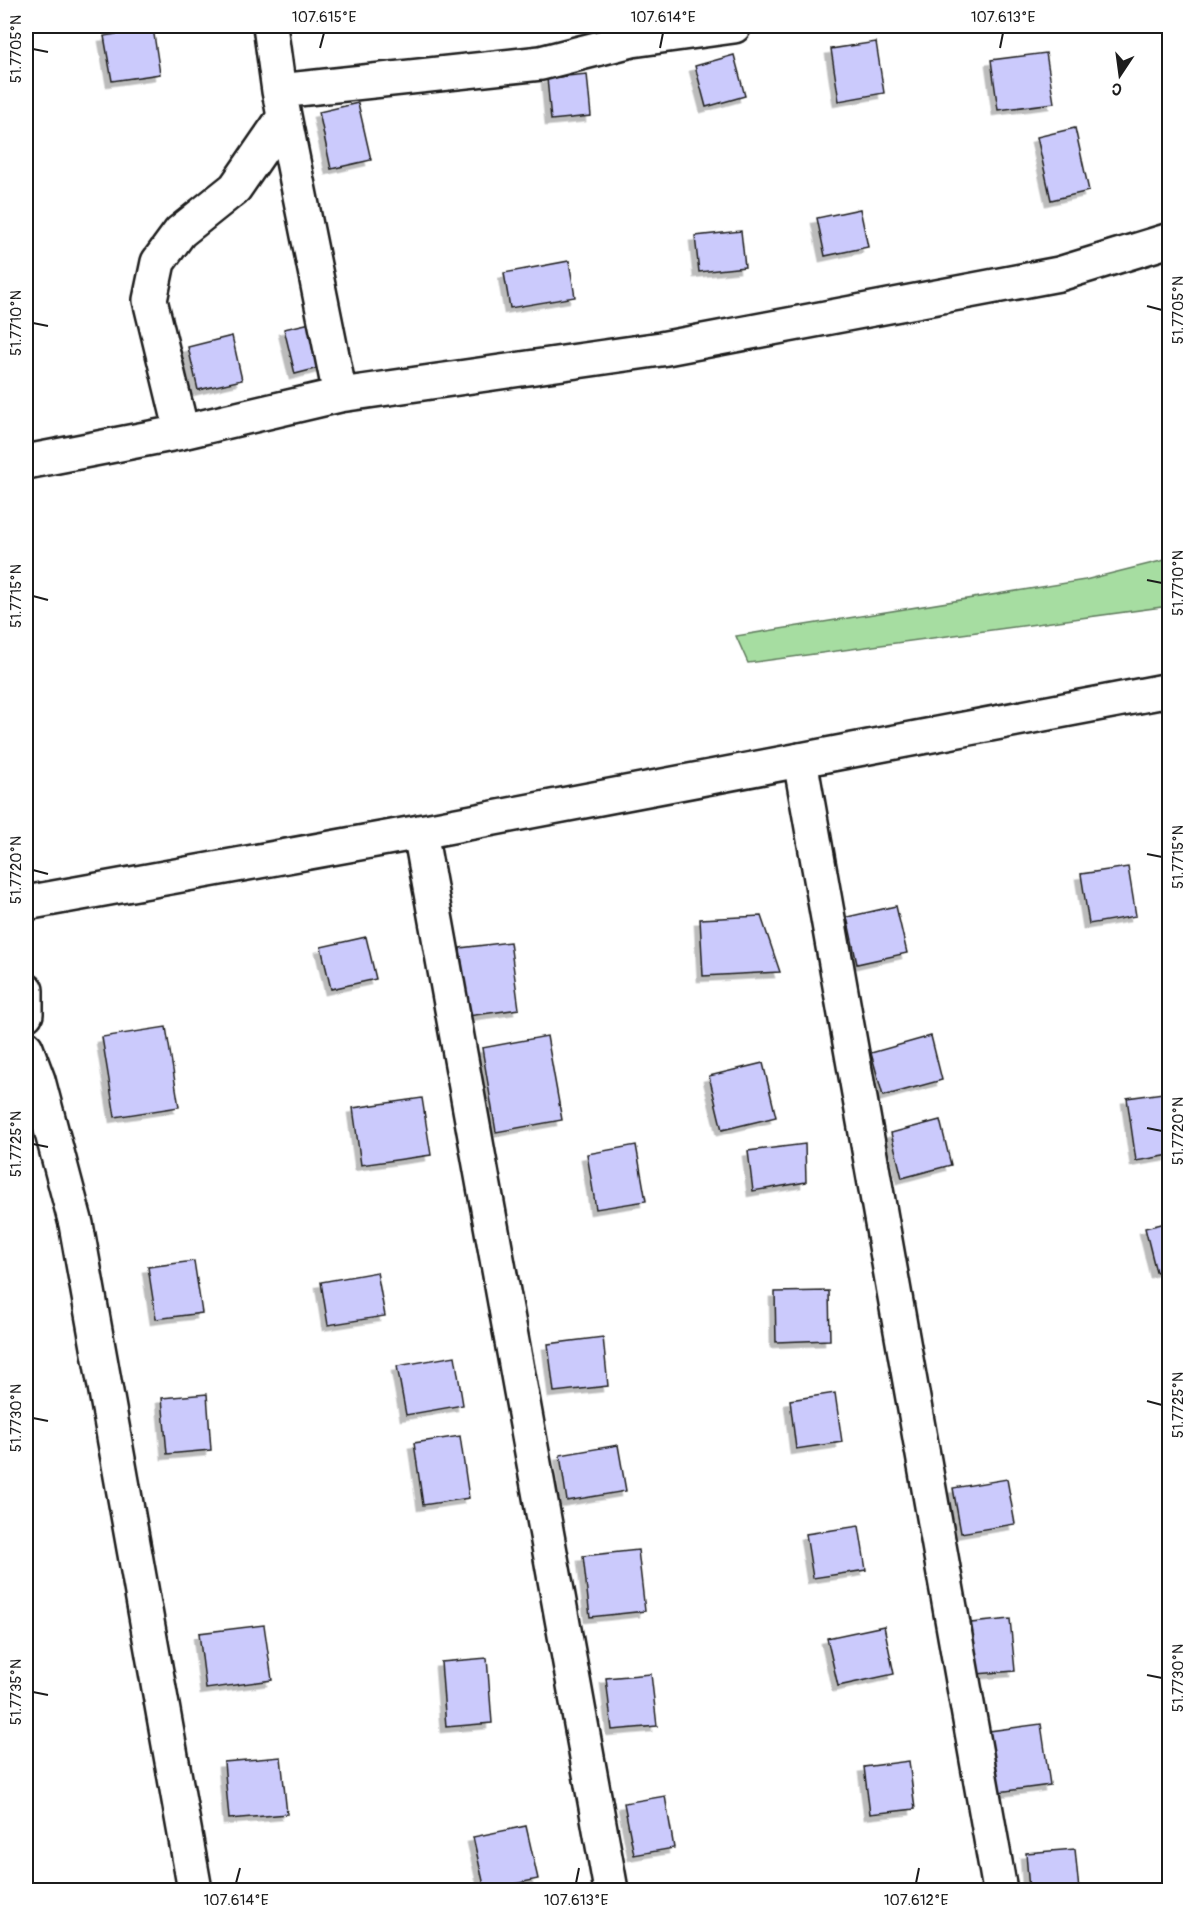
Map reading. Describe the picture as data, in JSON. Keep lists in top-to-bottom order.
{
  "north": "bottom",
  "coordinates": [
    "107.615°E",
    "107.614°E",
    "107.613°E",
    "51.7705°N",
    "51.7710°N",
    "51.7715°N",
    "51.7720°N",
    "51.7725°N",
    "51.7730°N",
    "51.7735°N",
    "107.612°E"
  ]
}
